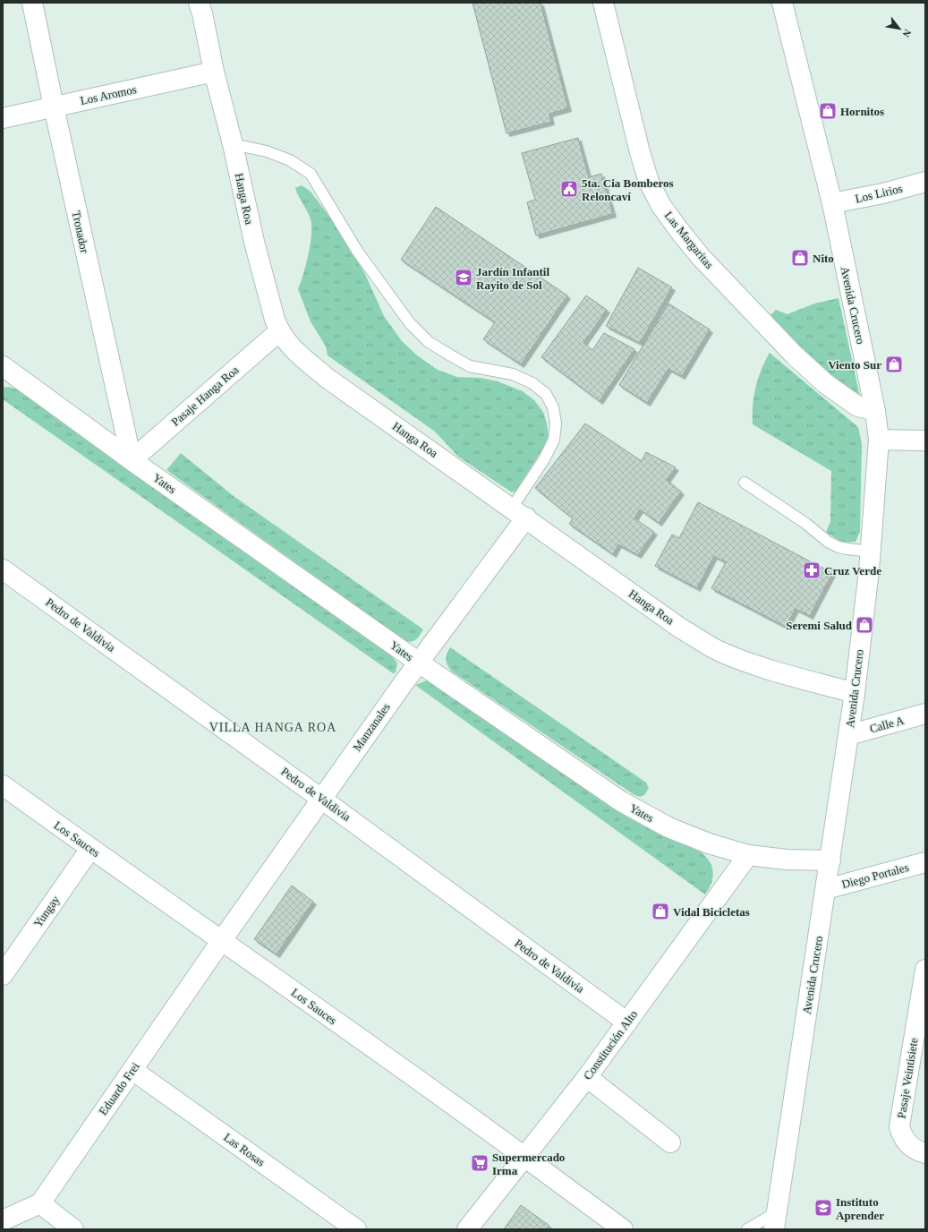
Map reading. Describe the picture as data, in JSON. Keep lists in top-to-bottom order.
{
  "streets": {
    "street": [
      "Los Aromos",
      "Los Lirios",
      "Hanga Roa",
      "Tronador",
      "Las Margaritas",
      "Avenida Crucero",
      "Pasaje Hanga Roa",
      "Yates",
      "Pedro de Valdivia",
      "Calle A",
      "Manzanales",
      "Los Sauces",
      "Diego Portales",
      "Yungay",
      "Constitución Alto",
      "Pasaje Veintisiete",
      "Eduardo Frei",
      "Las Rosas"
    ]
  },
  "crossings": [
    ["Los Aromos", "Hanga Roa"],
    ["Los Aromos", "Tronador"],
    ["Los Lirios", "Avenida Crucero"],
    ["Hanga Roa", "Avenida Crucero"],
    ["Hanga Roa", "Pasaje Hanga Roa"],
    ["Hanga Roa", "Manzanales"],
    ["Tronador", "Pasaje Hanga Roa"],
    ["Tronador", "Yates"],
    ["Las Margaritas", "Avenida Crucero"],
    ["Avenida Crucero", "Yates"],
    ["Avenida Crucero", "Calle A"],
    ["Avenida Crucero", "Diego Portales"],
    ["Pasaje Hanga Roa", "Yates"],
    ["Yates", "Manzanales"],
    ["Yates", "Constitución Alto"],
    ["Pedro de Valdivia", "Manzanales"],
    ["Pedro de Valdivia", "Constitución Alto"],
    ["Manzanales", "Los Sauces"],
    ["Manzanales", "Eduardo Frei"],
    ["Los Sauces", "Yungay"],
    ["Los Sauces", "Constitución Alto"],
    ["Los Sauces", "Eduardo Frei"],
    ["Eduardo Frei", "Las Rosas"]
  ],
  "districts": ["VILLA HANGA ROA"],
  "places": {
    "shop": [
      "Hornitos",
      "Nito",
      "Viento Sur",
      "Seremi Salud",
      "Vidal Bicicletas"
    ],
    "public building": ["5ta. Cia Bomberos Reloncaví"],
    "school or university": ["Jardín Infantil Rayito de Sol", "Instituto Aprender"],
    "pharmacy": ["Cruz Verde"],
    "supermarket": ["Supermercado Irma"]
  },
  "north": "bottom right"
}
